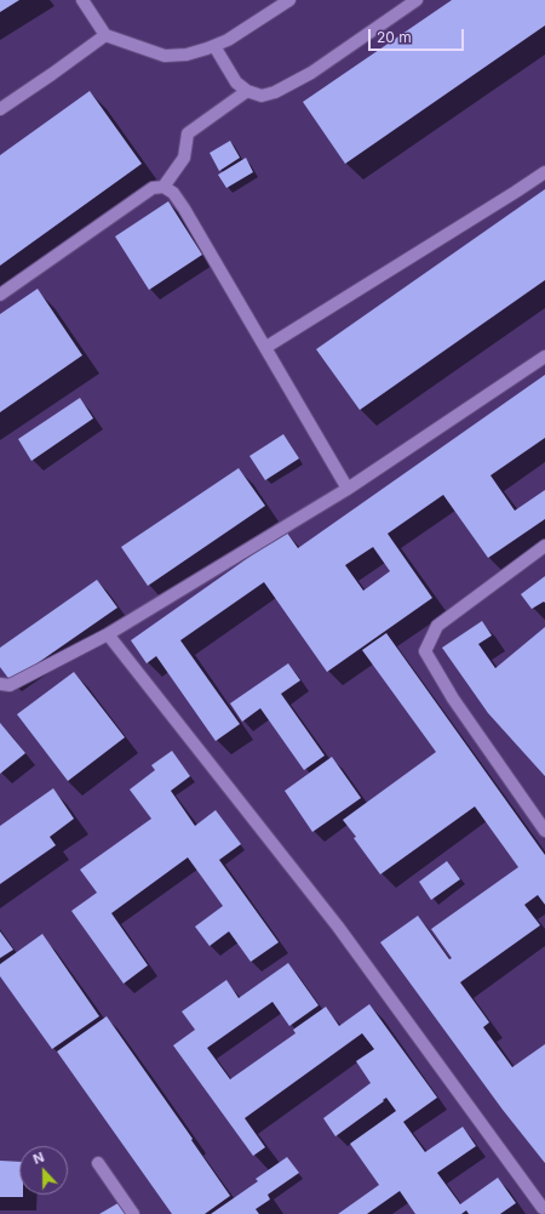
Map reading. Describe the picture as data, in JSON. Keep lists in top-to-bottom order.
{
  "scale_bar": "20 m",
  "north": "top"
}
